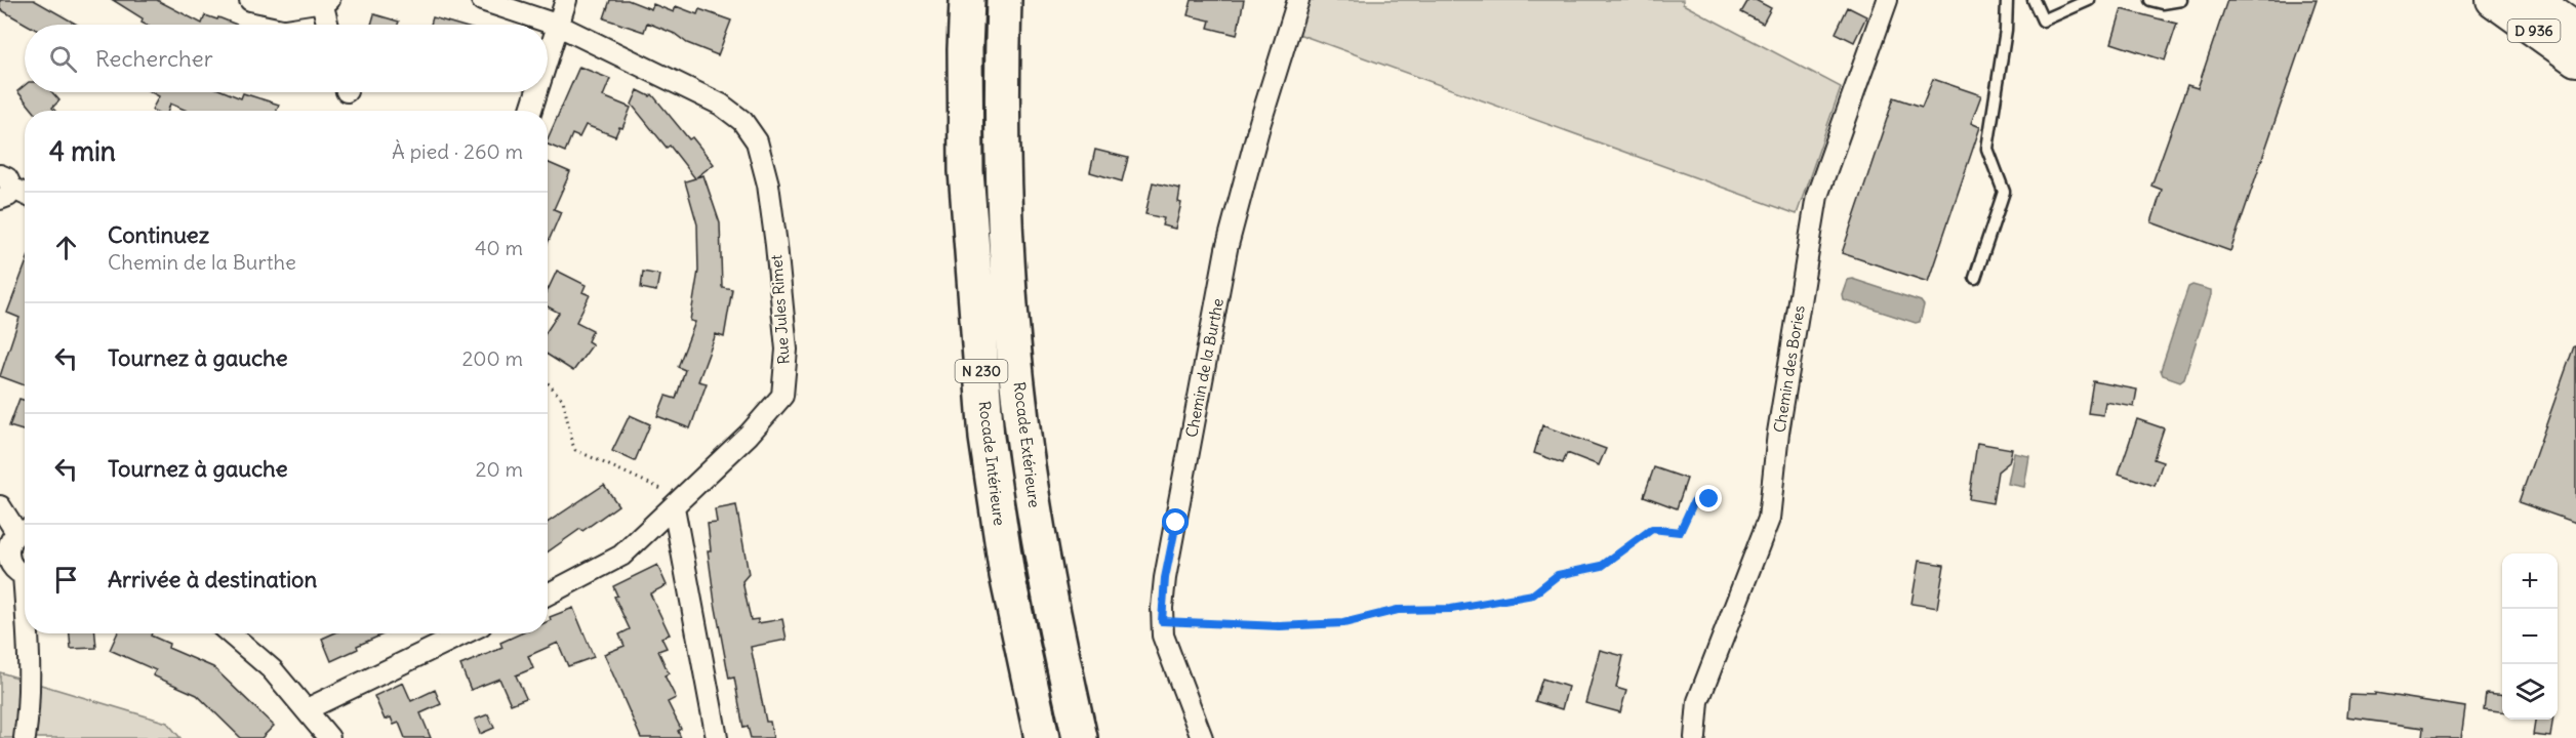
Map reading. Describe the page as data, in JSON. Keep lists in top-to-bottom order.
{
  "streets": {
    "highway": ["N 230", "Rocade Extérieure", "Rocade Intérieure"],
    "main road": ["D 936"],
    "street": ["Rue Jules Rimet", "Chemin de la Burthe", "Chemin des Bories"]
  },
  "page": {
    "search": "Rechercher",
    "heading": ["4 min", "À pied · 260 m"],
    "list": [
      ["Continuez", "Chemin de la Burthe", "40 m"],
      ["Tournez à gauche", "200 m"],
      ["Tournez à gauche", "20 m"],
      "Arrivée à destination"
    ],
    "map_buttons": ["+", "−"]
  }
}
